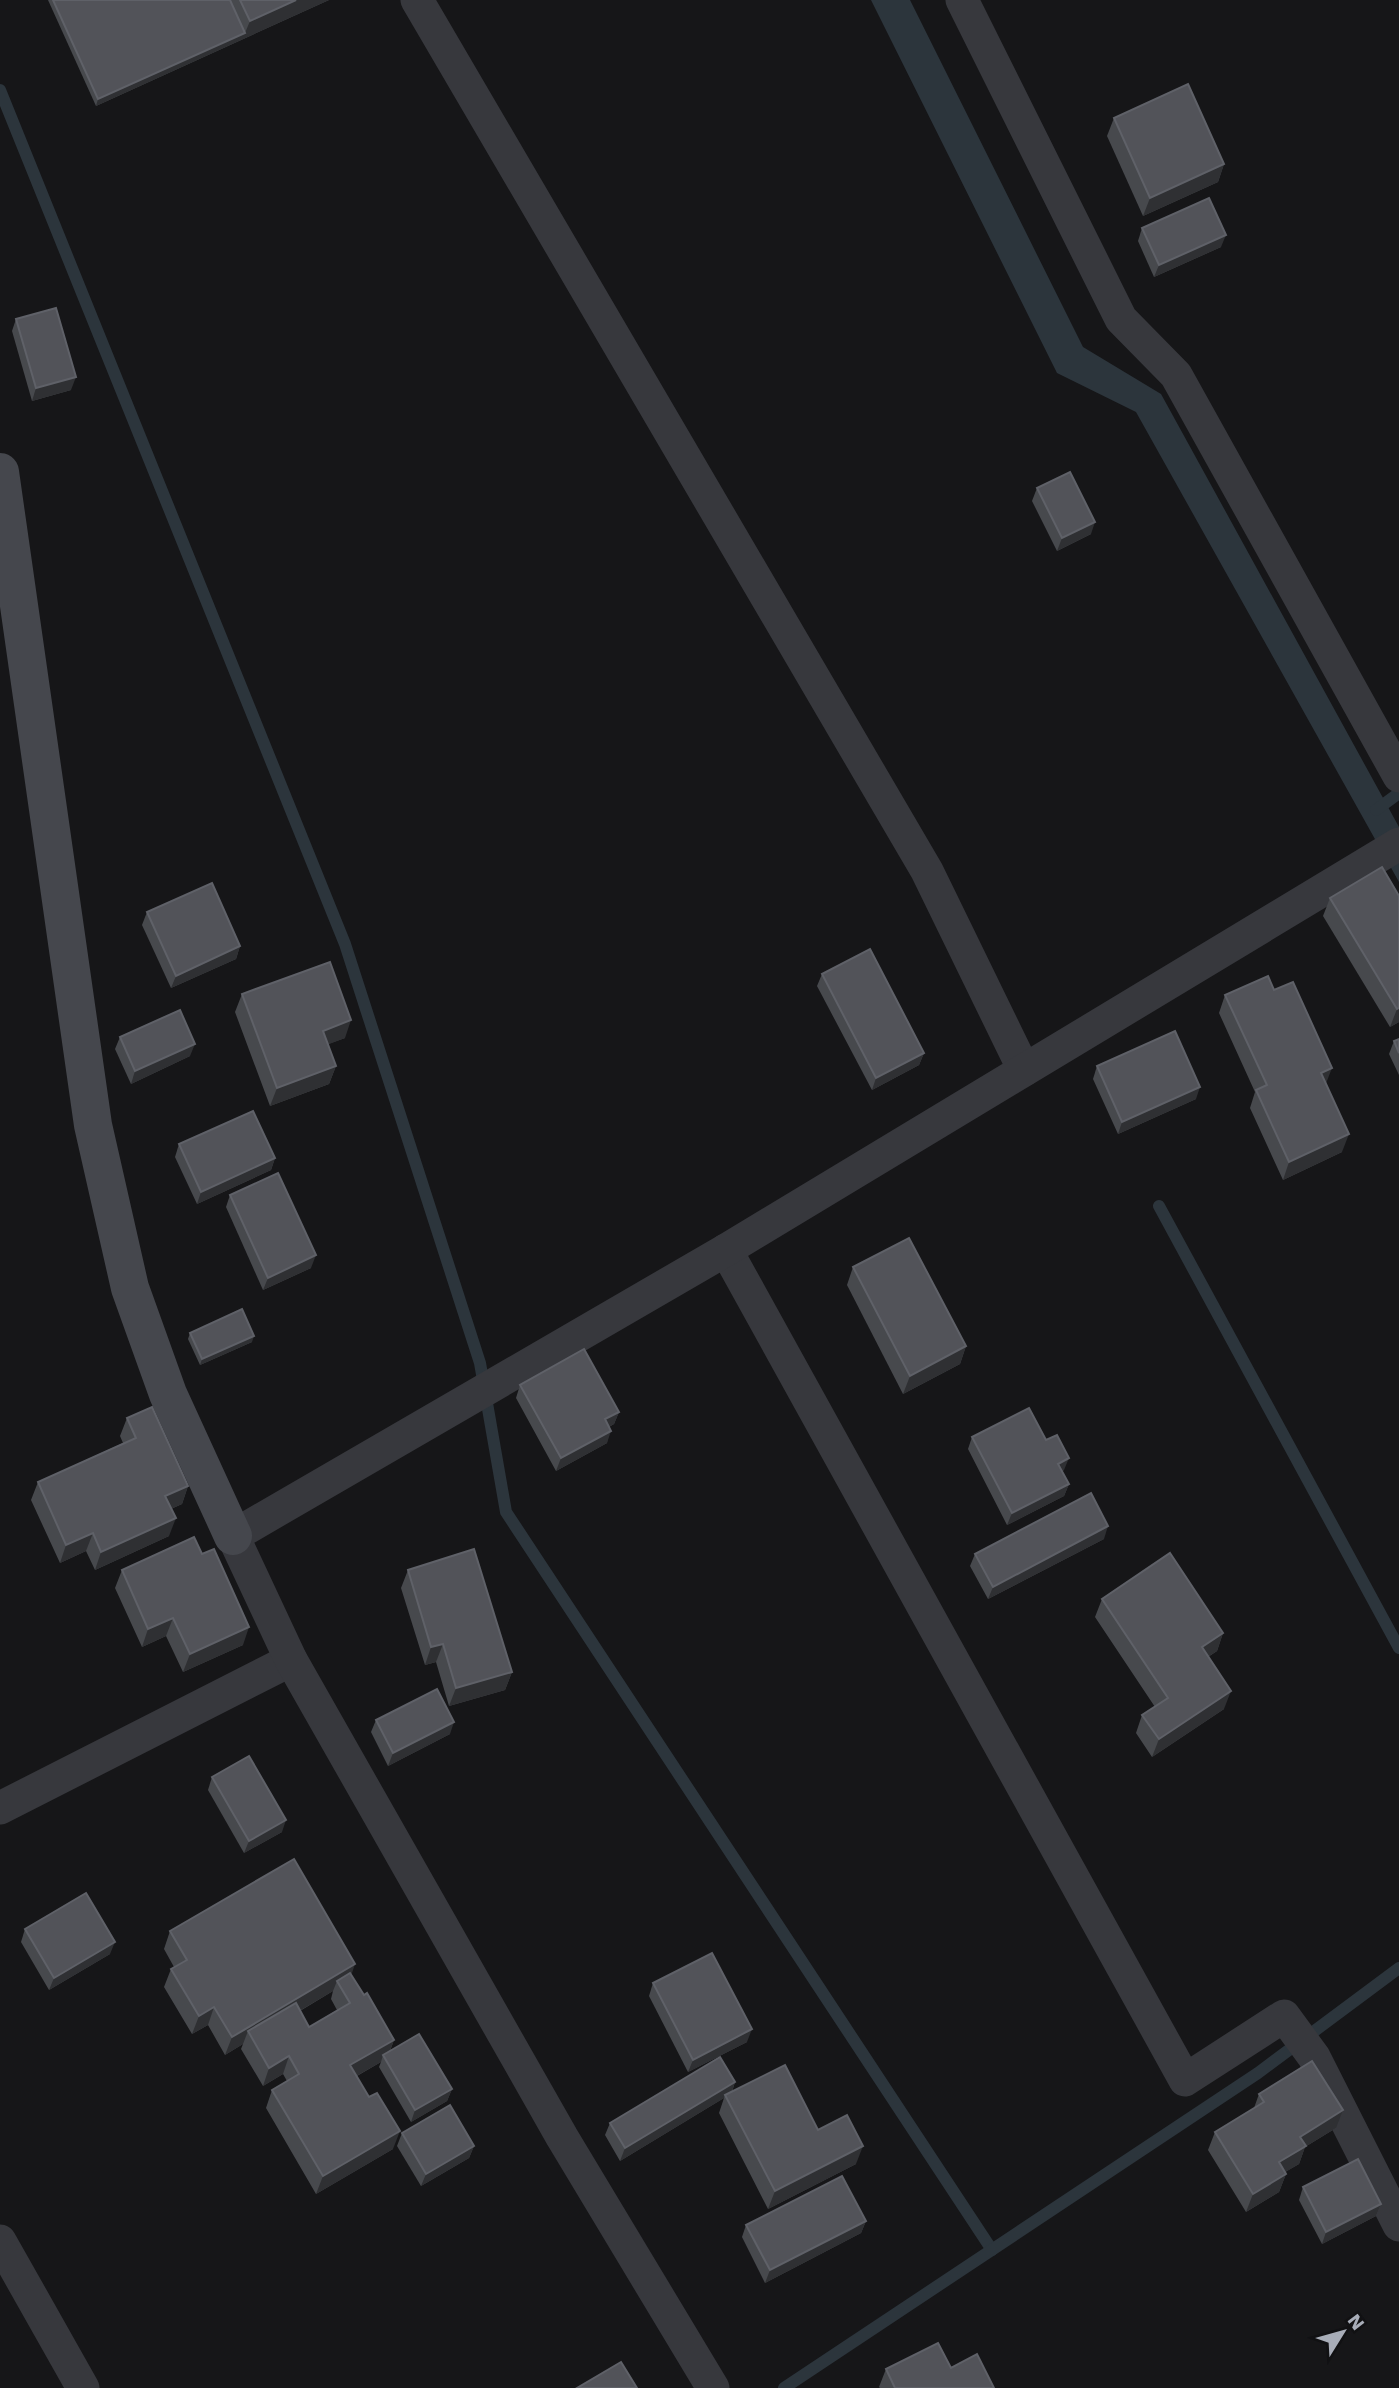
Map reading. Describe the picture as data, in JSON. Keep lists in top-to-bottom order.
{
  "north": "top right"
}
